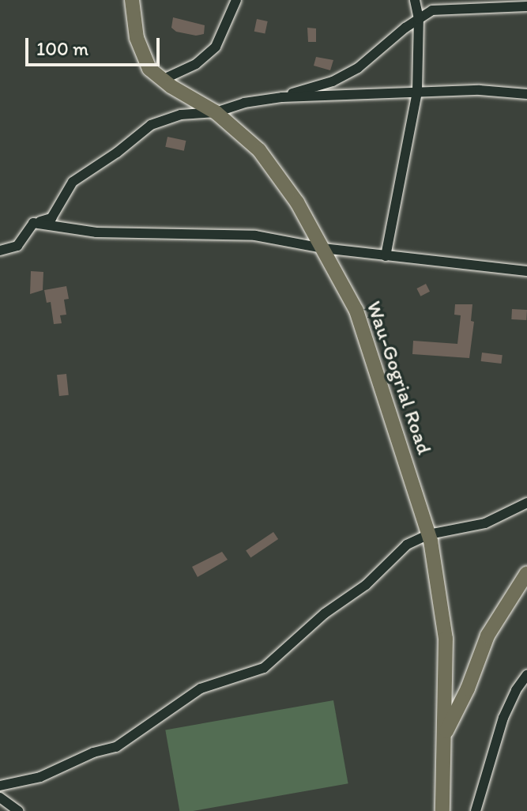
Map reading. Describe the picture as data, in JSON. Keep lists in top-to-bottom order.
{
  "streets": {
    "main road": ["Wau-Gogrial Road"]
  },
  "scale_bar": "100 m"
}
